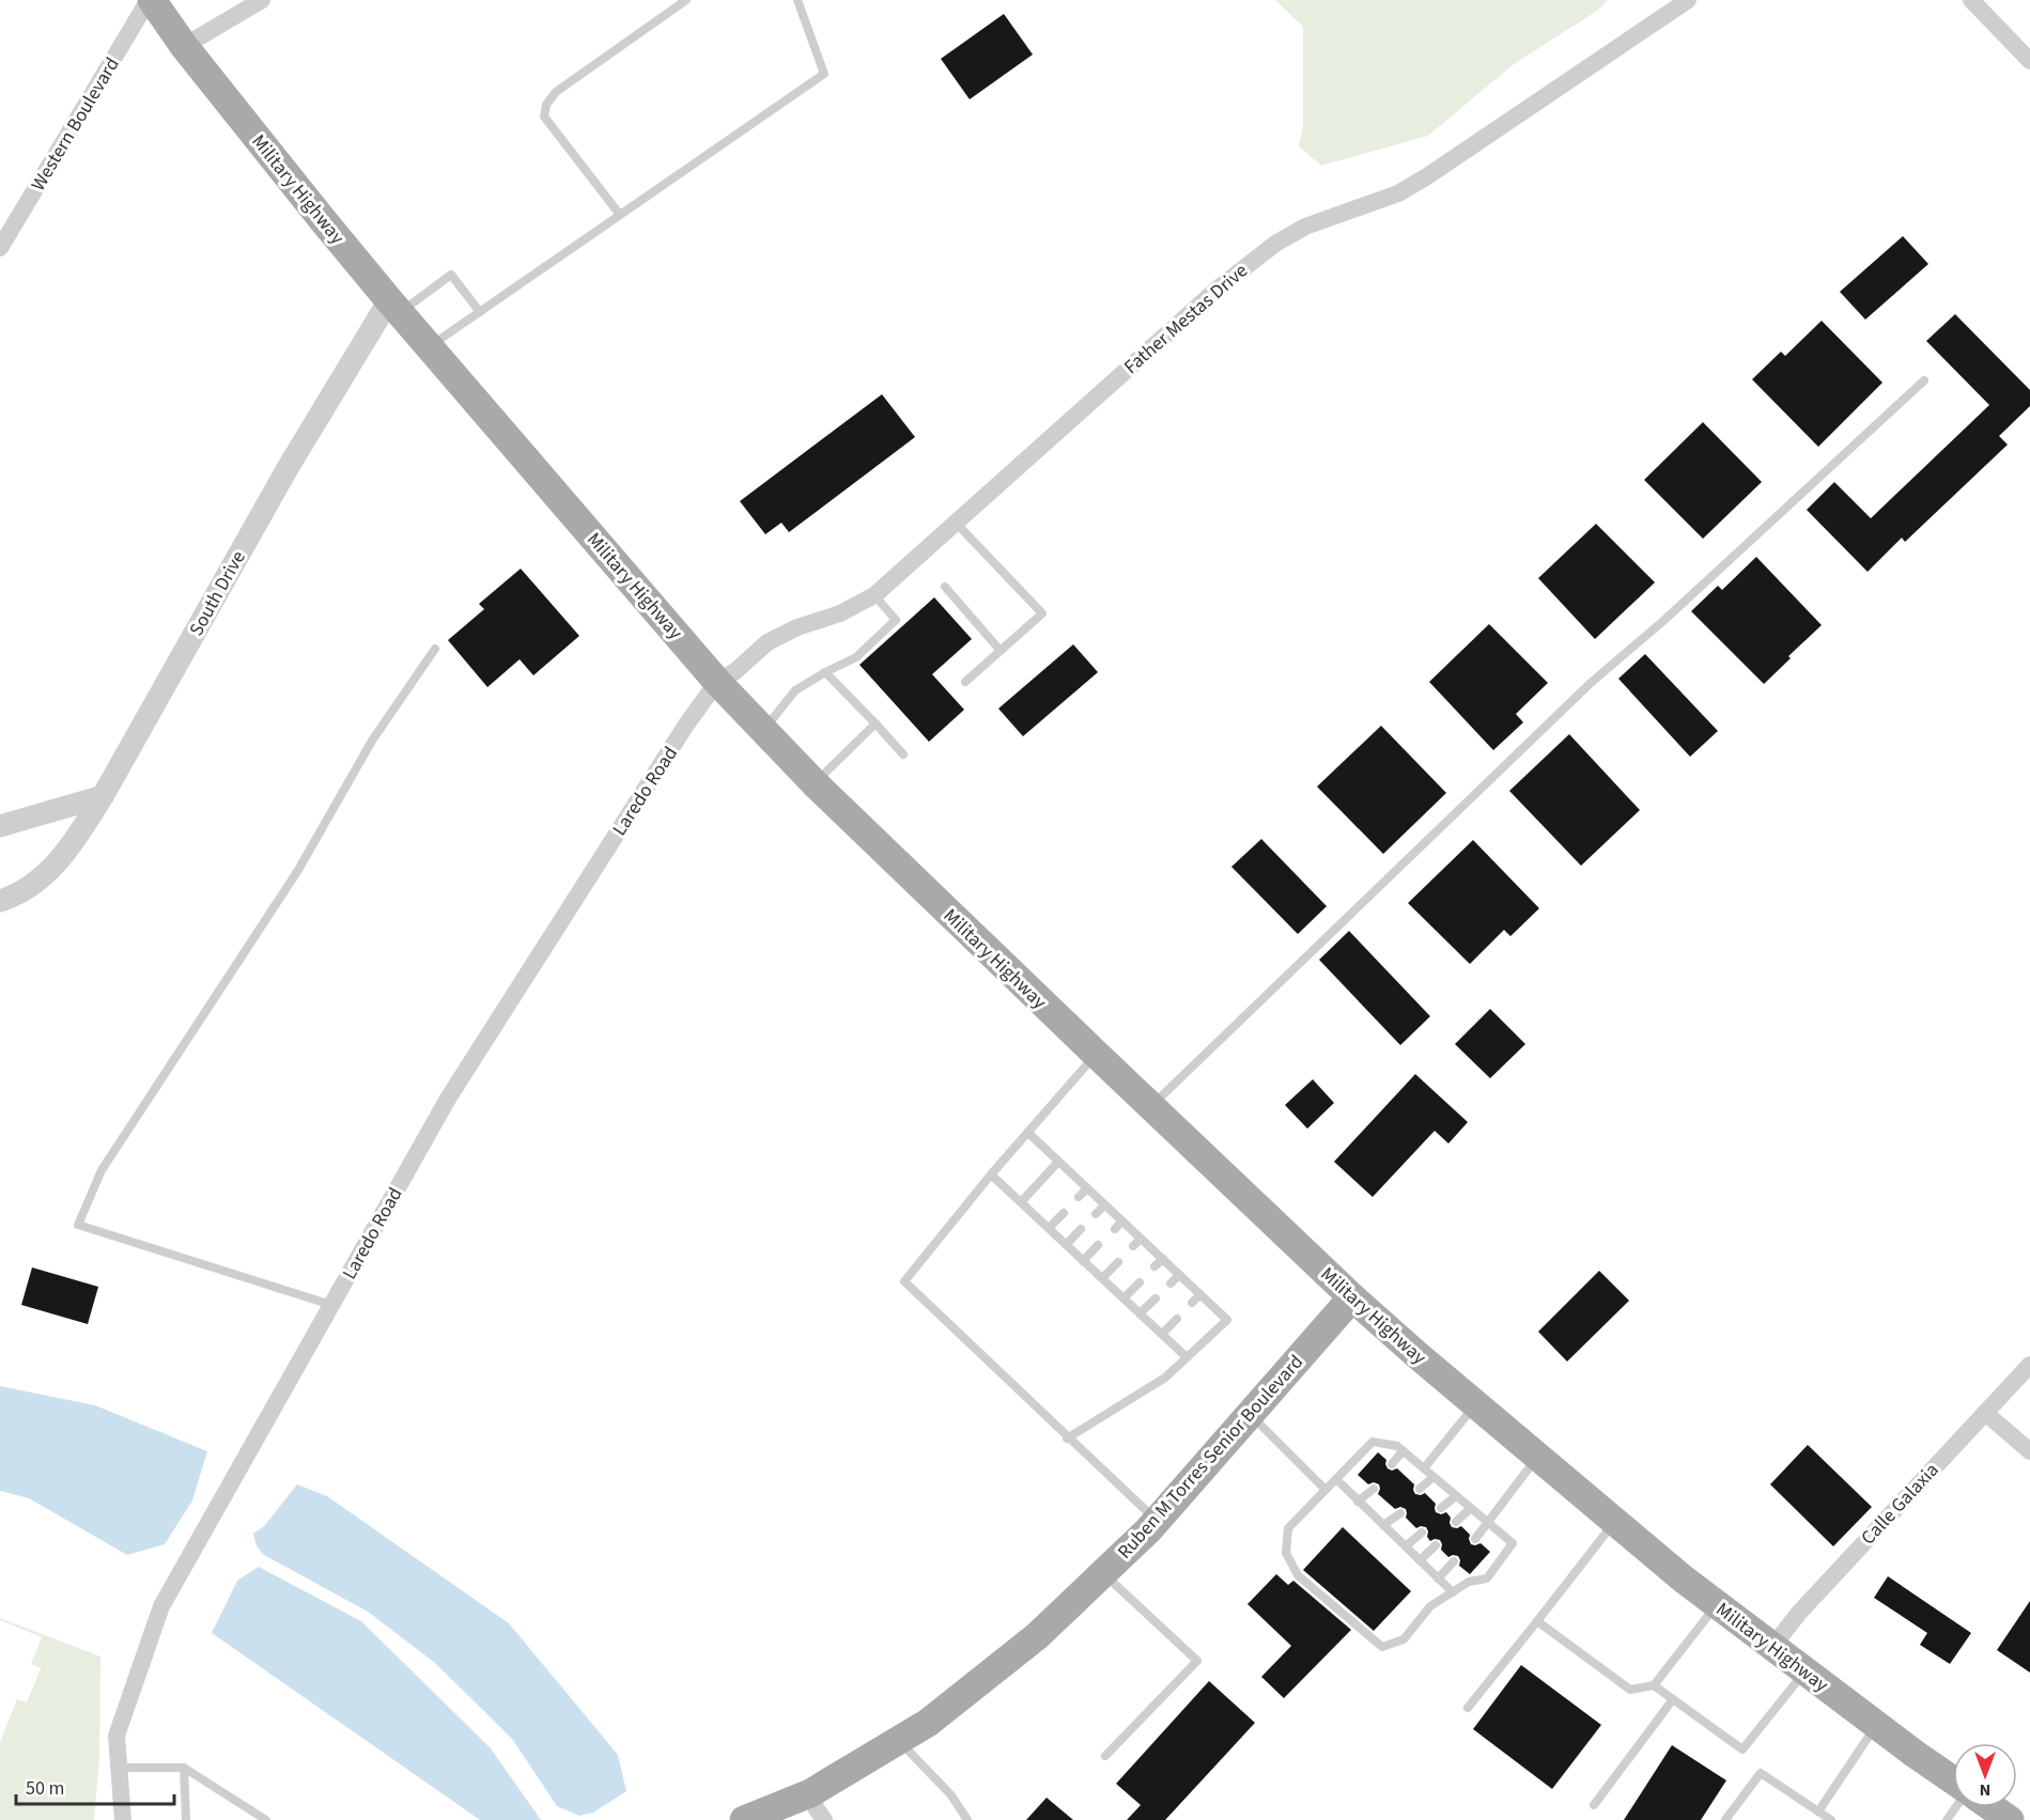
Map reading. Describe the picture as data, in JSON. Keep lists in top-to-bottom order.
{
  "streets": {
    "main road": ["Military Highway", "Ruben M Torres Senior Boulevard"],
    "street": [
      "Western Boulevard",
      "Father Mestas Drive",
      "South Drive",
      "Laredo Road",
      "Calle Galaxia"
    ]
  },
  "crossings": [
    ["Western Boulevard", "Military Highway"],
    ["Military Highway", "Father Mestas Drive"],
    ["Military Highway", "South Drive"],
    ["Military Highway", "Laredo Road"],
    ["Military Highway", "Ruben M Torres Senior Boulevard"],
    ["Military Highway", "Calle Galaxia"],
    ["Father Mestas Drive", "Laredo Road"]
  ],
  "scale_bar": "50 m",
  "north": "bottom"
}
